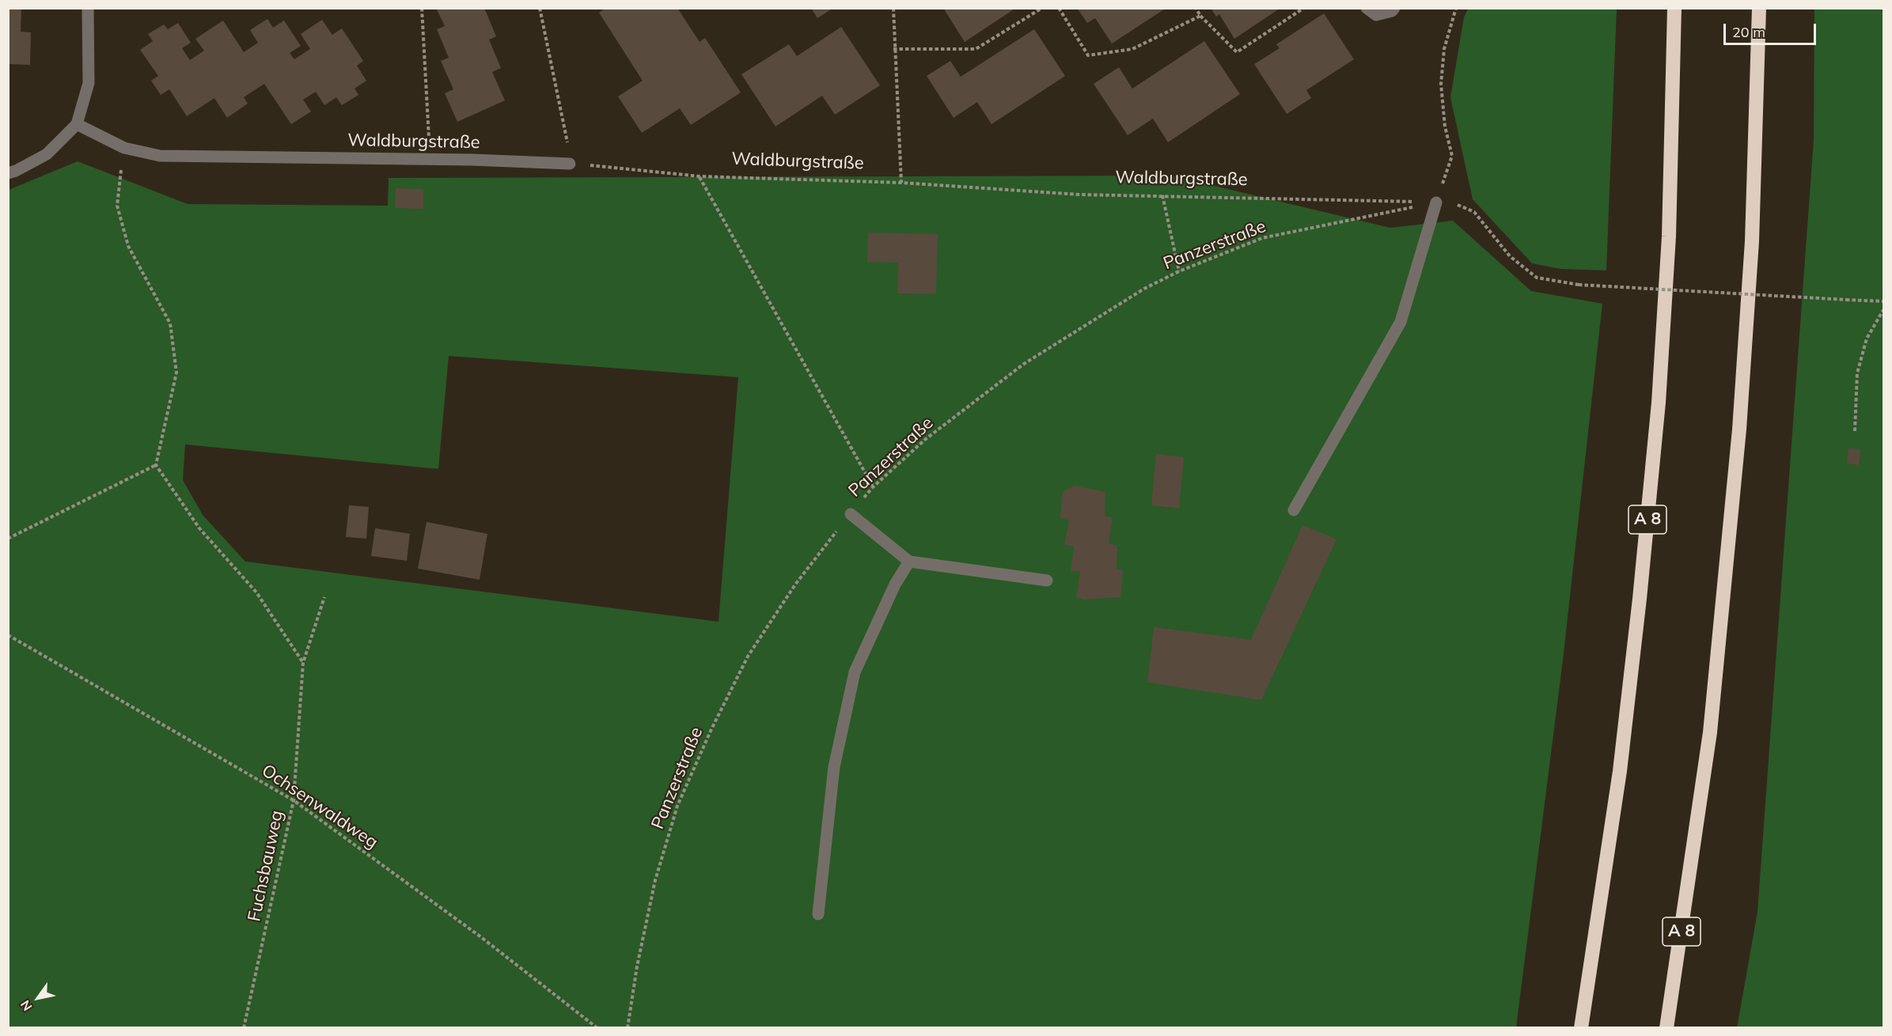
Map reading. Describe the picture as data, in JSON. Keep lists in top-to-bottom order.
{
  "streets": {
    "highway": ["A 8"],
    "street": ["Waldburgstraße"],
    "path": ["Panzerstraße", "Ochsenwaldweg", "Fuchsbauweg"]
  },
  "crossings": [
    ["Waldburgstraße", "Panzerstraße"],
    ["Ochsenwaldweg", "Fuchsbauweg"]
  ],
  "scale_bar": "20 m",
  "north": "bottom left"
}
